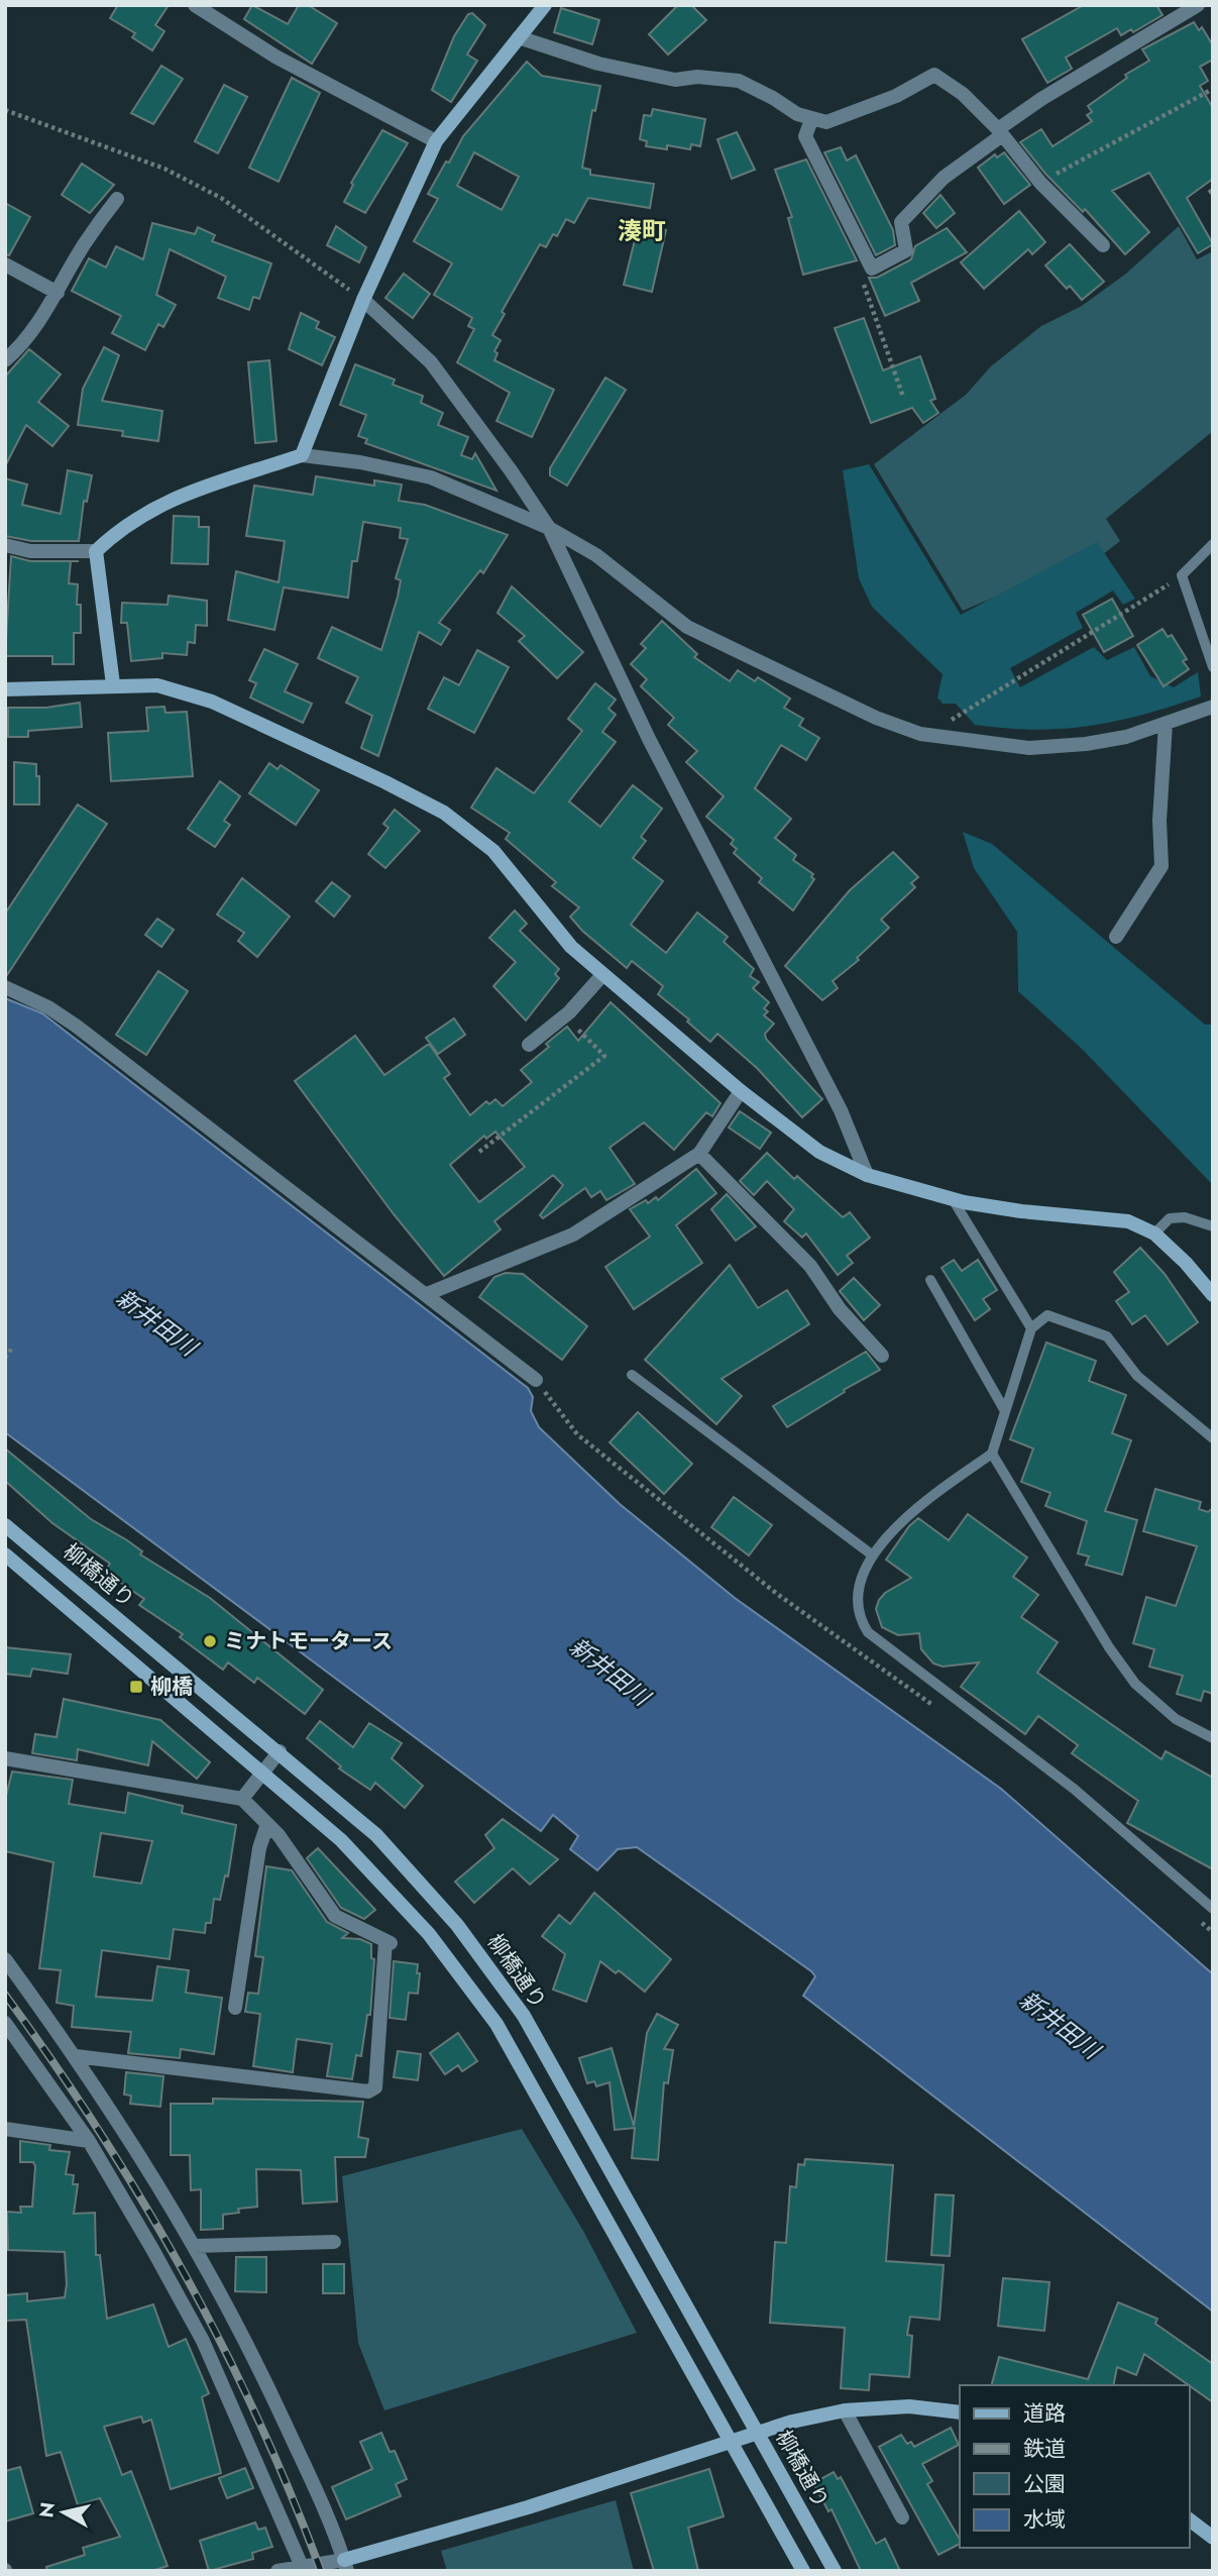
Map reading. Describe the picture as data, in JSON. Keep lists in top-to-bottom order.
{
  "streets": {
    "street": ["柳橋通り"]
  },
  "districts": ["湊町"],
  "water": ["新井田川"],
  "places": {
    "other": ["ミナトモータース"],
    "transit": ["柳橋"]
  },
  "legend": [
    "道路",
    "鉄道",
    "公園",
    "水域"
  ],
  "north": "left"
}
